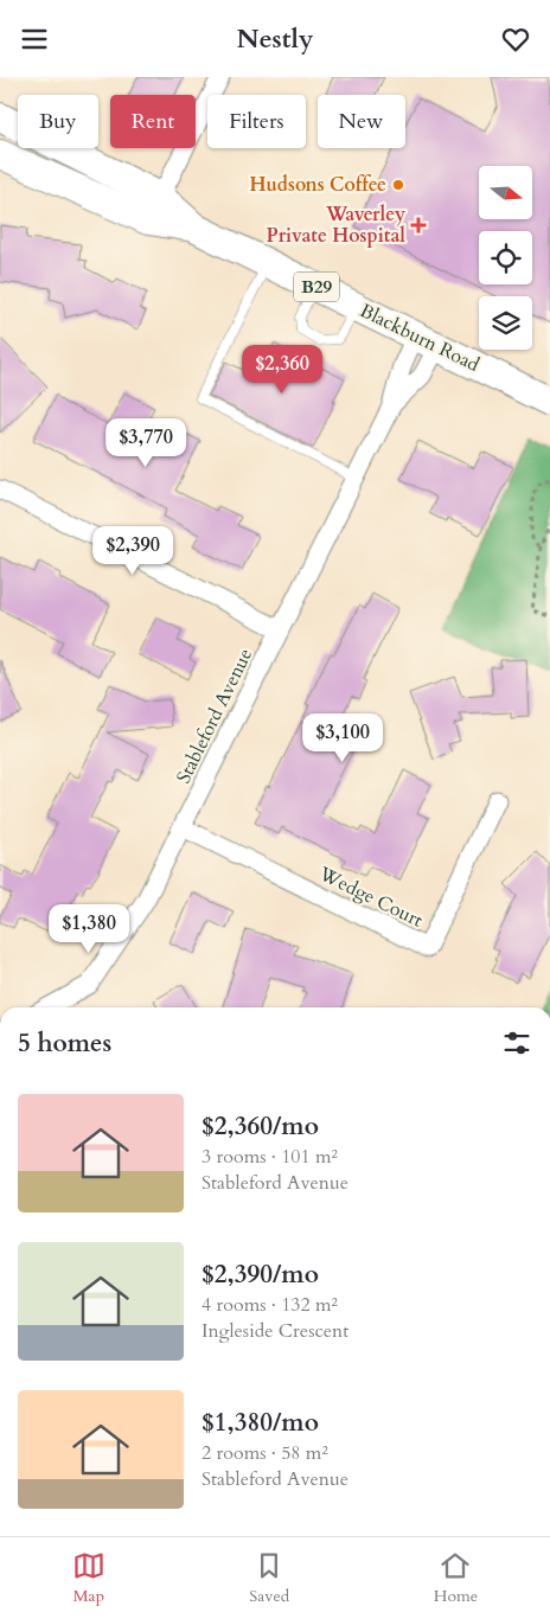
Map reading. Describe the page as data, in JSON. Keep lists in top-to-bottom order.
{
  "streets": {
    "main road": ["B29", "Blackburn Road"],
    "street": ["Stableford Avenue", "Wedge Court"]
  },
  "crossings": [
    ["Blackburn Road", "Stableford Avenue"],
    ["Stableford Avenue", "Wedge Court"]
  ],
  "places": {
    "other": ["Hudsons Coffee"],
    "health": ["Waverley Private Hospital"]
  },
  "north": "right",
  "page": {
    "header": "Nestly",
    "chip": [
      "Buy",
      "Rent",
      "Filters",
      "New"
    ],
    "price": [
      "$2,360",
      "$3,770",
      "$2,390",
      "$3,100",
      "$1,380"
    ],
    "heading": "5 homes",
    "list": [
      {
        "name": "$2,360/mo",
        "note": "3 rooms · 101 m² · Stableford Avenue"
      },
      {
        "name": "$2,390/mo",
        "note": "4 rooms · 132 m² · Ingleside Crescent"
      },
      {
        "name": "$1,380/mo",
        "note": "2 rooms · 58 m² · Stableford Avenue"
      }
    ],
    "tabs": ["Map", "Saved", "Home"]
  }
}
